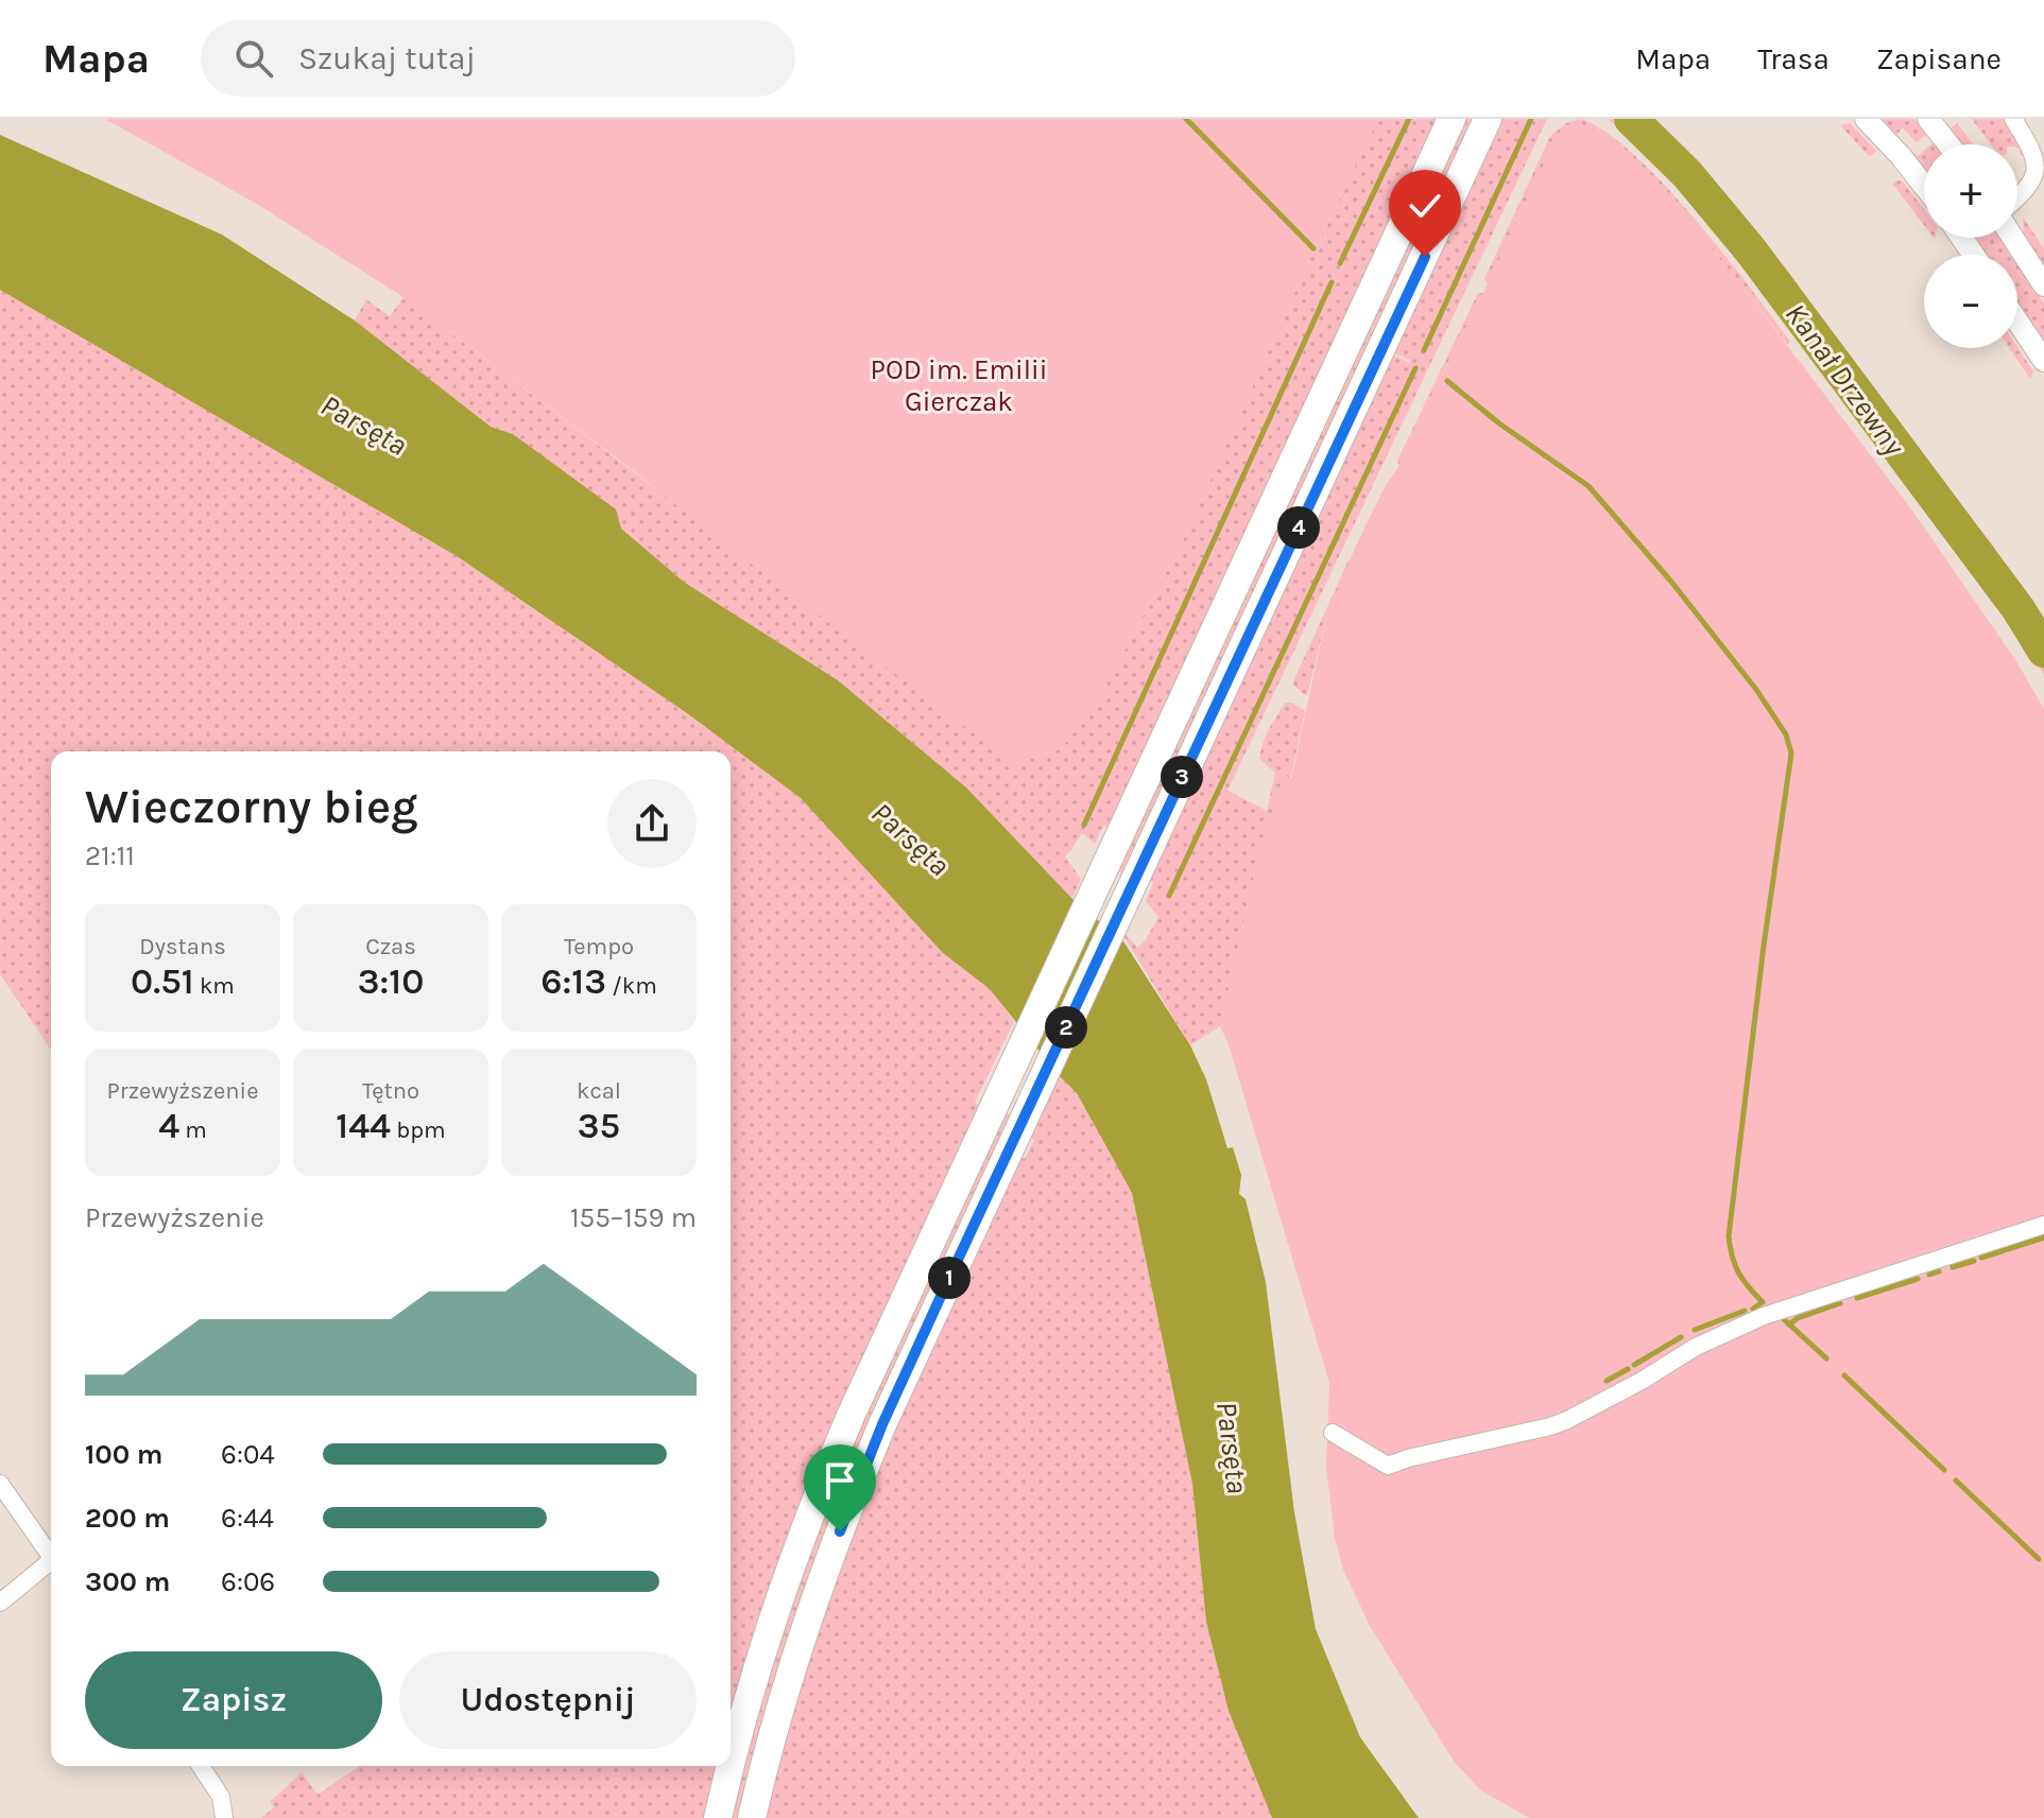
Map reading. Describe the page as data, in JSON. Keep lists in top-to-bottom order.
{
  "water": ["Kanał Drzewny", "Parsęta"],
  "parks": ["POD im. Emilii Gierczak"],
  "page": {
    "header": "Mapa",
    "search": "Szukaj tutaj",
    "nav": ["Mapa", "Trasa", "Zapisane"],
    "map_buttons": ["+", "−"],
    "pins": [
      "4",
      "3",
      "2",
      "1"
    ],
    "heading": ["Wieczorny bieg", "21:11"],
    "stats": [
      ["Dystans", "0.51 km"],
      ["Czas", "3:10"],
      ["Tempo", "6:13 /km"],
      ["Przewyższenie", "4 m"],
      ["Tętno", "144 bpm"],
      ["kcal", "35"]
    ],
    "chart": ["Przewyższenie", "155–159 m"],
    "list": [
      {
        "name": "100 m",
        "note": "6:04"
      },
      {
        "name": "200 m",
        "note": "6:44"
      },
      {
        "name": "300 m",
        "note": "6:06"
      }
    ],
    "buttons": ["Zapisz", "Udostępnij"]
  }
}
